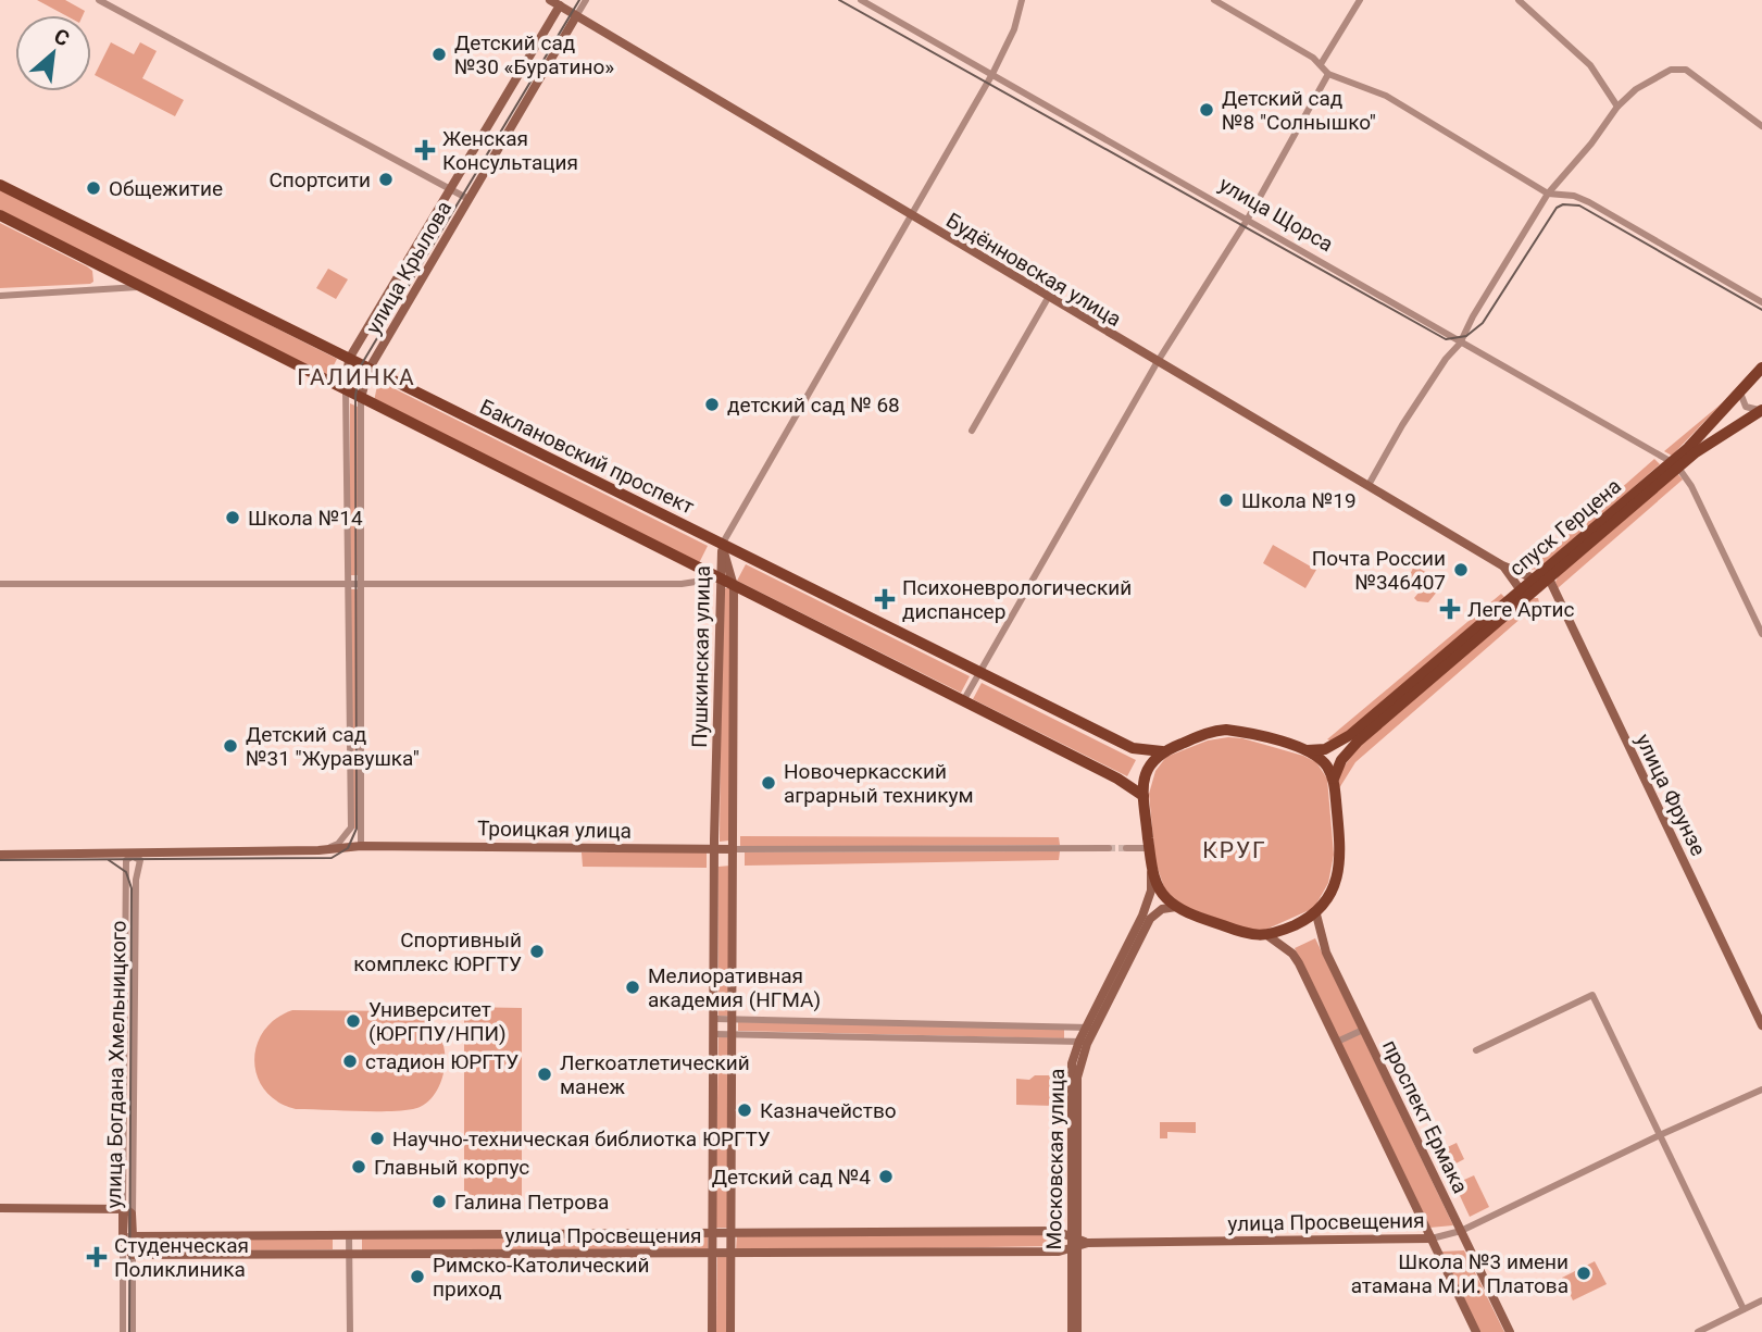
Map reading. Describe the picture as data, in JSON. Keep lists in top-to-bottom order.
{
  "streets": {
    "main road": ["Баклановский проспект", "спуск Герцена"],
    "street": [
      "улица Щорса",
      "улица Крылова",
      "Будённовская улица",
      "Пушкинская улица",
      "улица Фрунзе",
      "Троицкая улица",
      "улица Богдана Хмельницкого",
      "проспект Ермака",
      "Московская улица",
      "улица Просвещения"
    ]
  },
  "crossings": [
    ["улица Щорса", "спуск Герцена"],
    ["улица Крылова", "Будённовская улица"],
    ["улица Крылова", "Баклановский проспект"],
    ["Будённовская улица", "спуск Герцена"],
    ["Баклановский проспект", "спуск Герцена"],
    ["Баклановский проспект", "Пушкинская улица"],
    ["Баклановский проспект", "проспект Ермака"],
    ["Баклановский проспект", "Московская улица"],
    ["спуск Герцена", "улица Фрунзе"],
    ["спуск Герцена", "проспект Ермака"],
    ["спуск Герцена", "Московская улица"],
    ["Пушкинская улица", "Троицкая улица"],
    ["Пушкинская улица", "улица Просвещения"],
    ["Троицкая улица", "улица Богдана Хмельницкого"],
    ["улица Богдана Хмельницкого", "улица Просвещения"],
    ["проспект Ермака", "Московская улица"],
    ["проспект Ермака", "улица Просвещения"],
    ["Московская улица", "улица Просвещения"]
  ],
  "districts": ["ГАЛИНКА", "КРУГ"],
  "places": {
    "other": [
      "Детский сад №30 «Буратино»",
      "Детский сад №8 \"Солнышко\"",
      "Спортсити",
      "Общежитие",
      "детский сад № 68",
      "Школа №19",
      "Школа №14",
      "Почта России №346407",
      "Детский сад №31 \"Журавушка\"",
      "Новочеркасский аграрный техникум",
      "Спортивный комплекс ЮРГТУ",
      "Мелиоративная академия (НГМА)",
      "Университет (ЮРГПУ/НПИ)",
      "стадион ЮРГТУ",
      "Легкоатлетический манеж",
      "Казначейство",
      "Научно-техническая библиотка ЮРГТУ",
      "Главный корпус",
      "Детский сад №4",
      "Галина Петрова",
      "Школа №3 имени атамана М.И. Платова",
      "Римско-Католический приход"
    ],
    "health": [
      "Женская Консультация",
      "Психоневрологический диспансер",
      "Леге Артис",
      "Студенческая Поликлиника"
    ]
  },
  "north": "top right"
}
